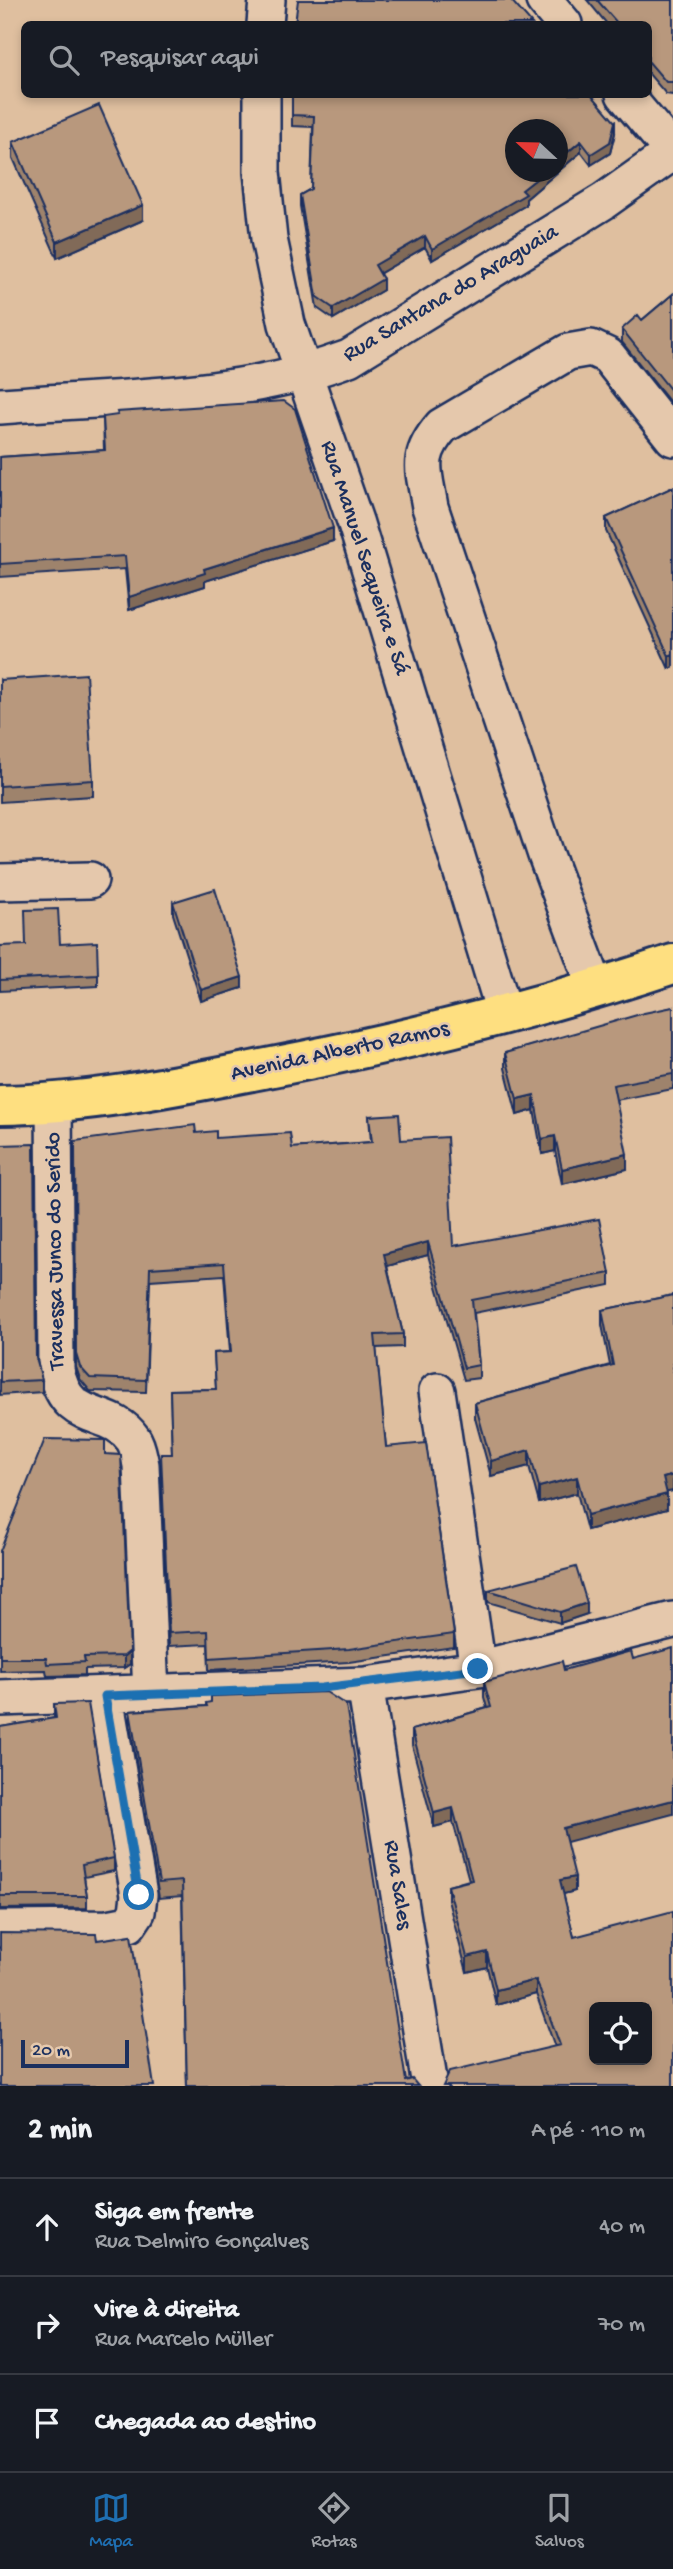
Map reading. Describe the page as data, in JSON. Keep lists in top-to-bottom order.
{
  "streets": {
    "main road": ["Avenida Alberto Ramos"],
    "street": [
      "Rua Santana do Araguaia",
      "Rua Manuel Sequeira e Sá",
      "Travessa Junco do Serido",
      "Rua Sales"
    ]
  },
  "crossings": [
    ["Rua Santana do Araguaia", "Rua Manuel Sequeira e Sá"],
    ["Rua Manuel Sequeira e Sá", "Avenida Alberto Ramos"],
    ["Avenida Alberto Ramos", "Travessa Junco do Serido"]
  ],
  "scale_bar": "20 m",
  "north": "left",
  "page": {
    "search": "Pesquisar aqui",
    "scale": "20 m",
    "heading": ["2 min", "A pé · 110 m"],
    "list": [
      ["Siga em frente", "Rua Delmiro Gonçalves", "40 m"],
      ["Vire à direita", "Rua Marcelo Müller", "70 m"],
      "Chegada ao destino"
    ],
    "nav": ["Mapa", "Rotas", "Salvos"]
  }
}
